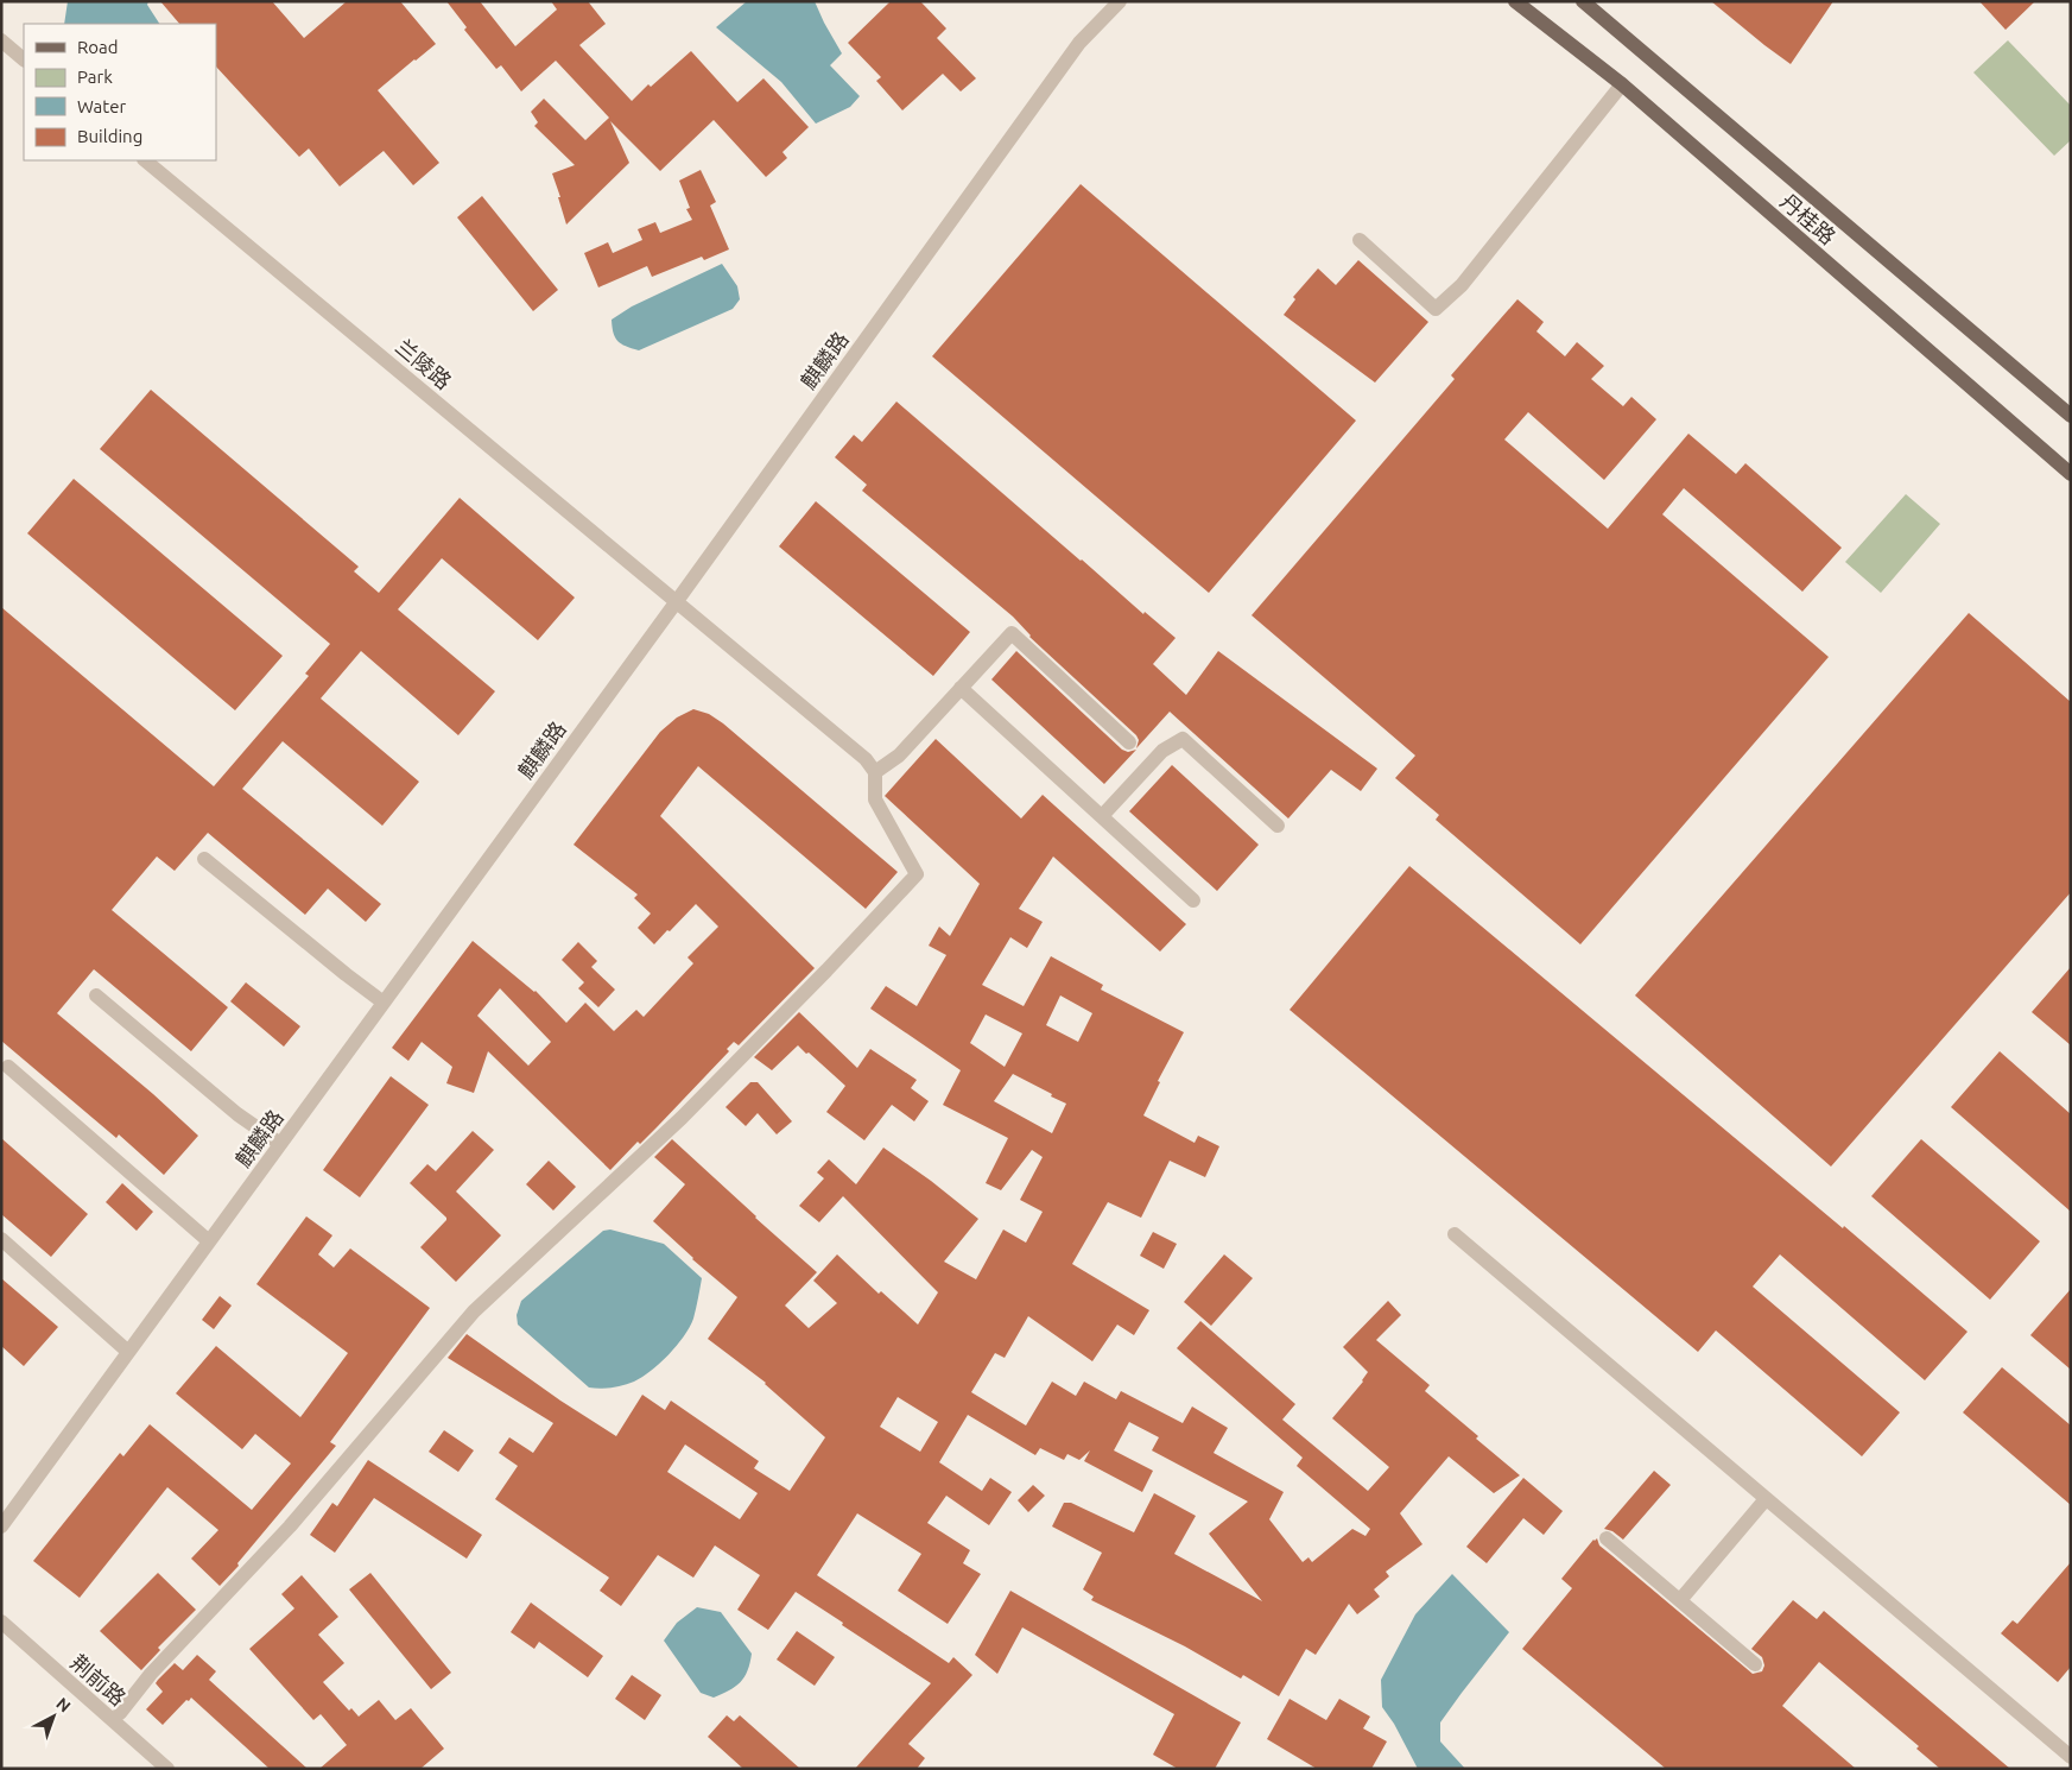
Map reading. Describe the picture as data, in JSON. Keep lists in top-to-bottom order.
{
  "streets": {
    "main road": ["丹桂路"],
    "street": ["麒麟路", "兰陵路", "荆前路"]
  },
  "crossings": [
    ["麒麟路", "兰陵路"]
  ],
  "legend": [
    "Road",
    "Park",
    "Water",
    "Building"
  ],
  "north": "top right"
}
